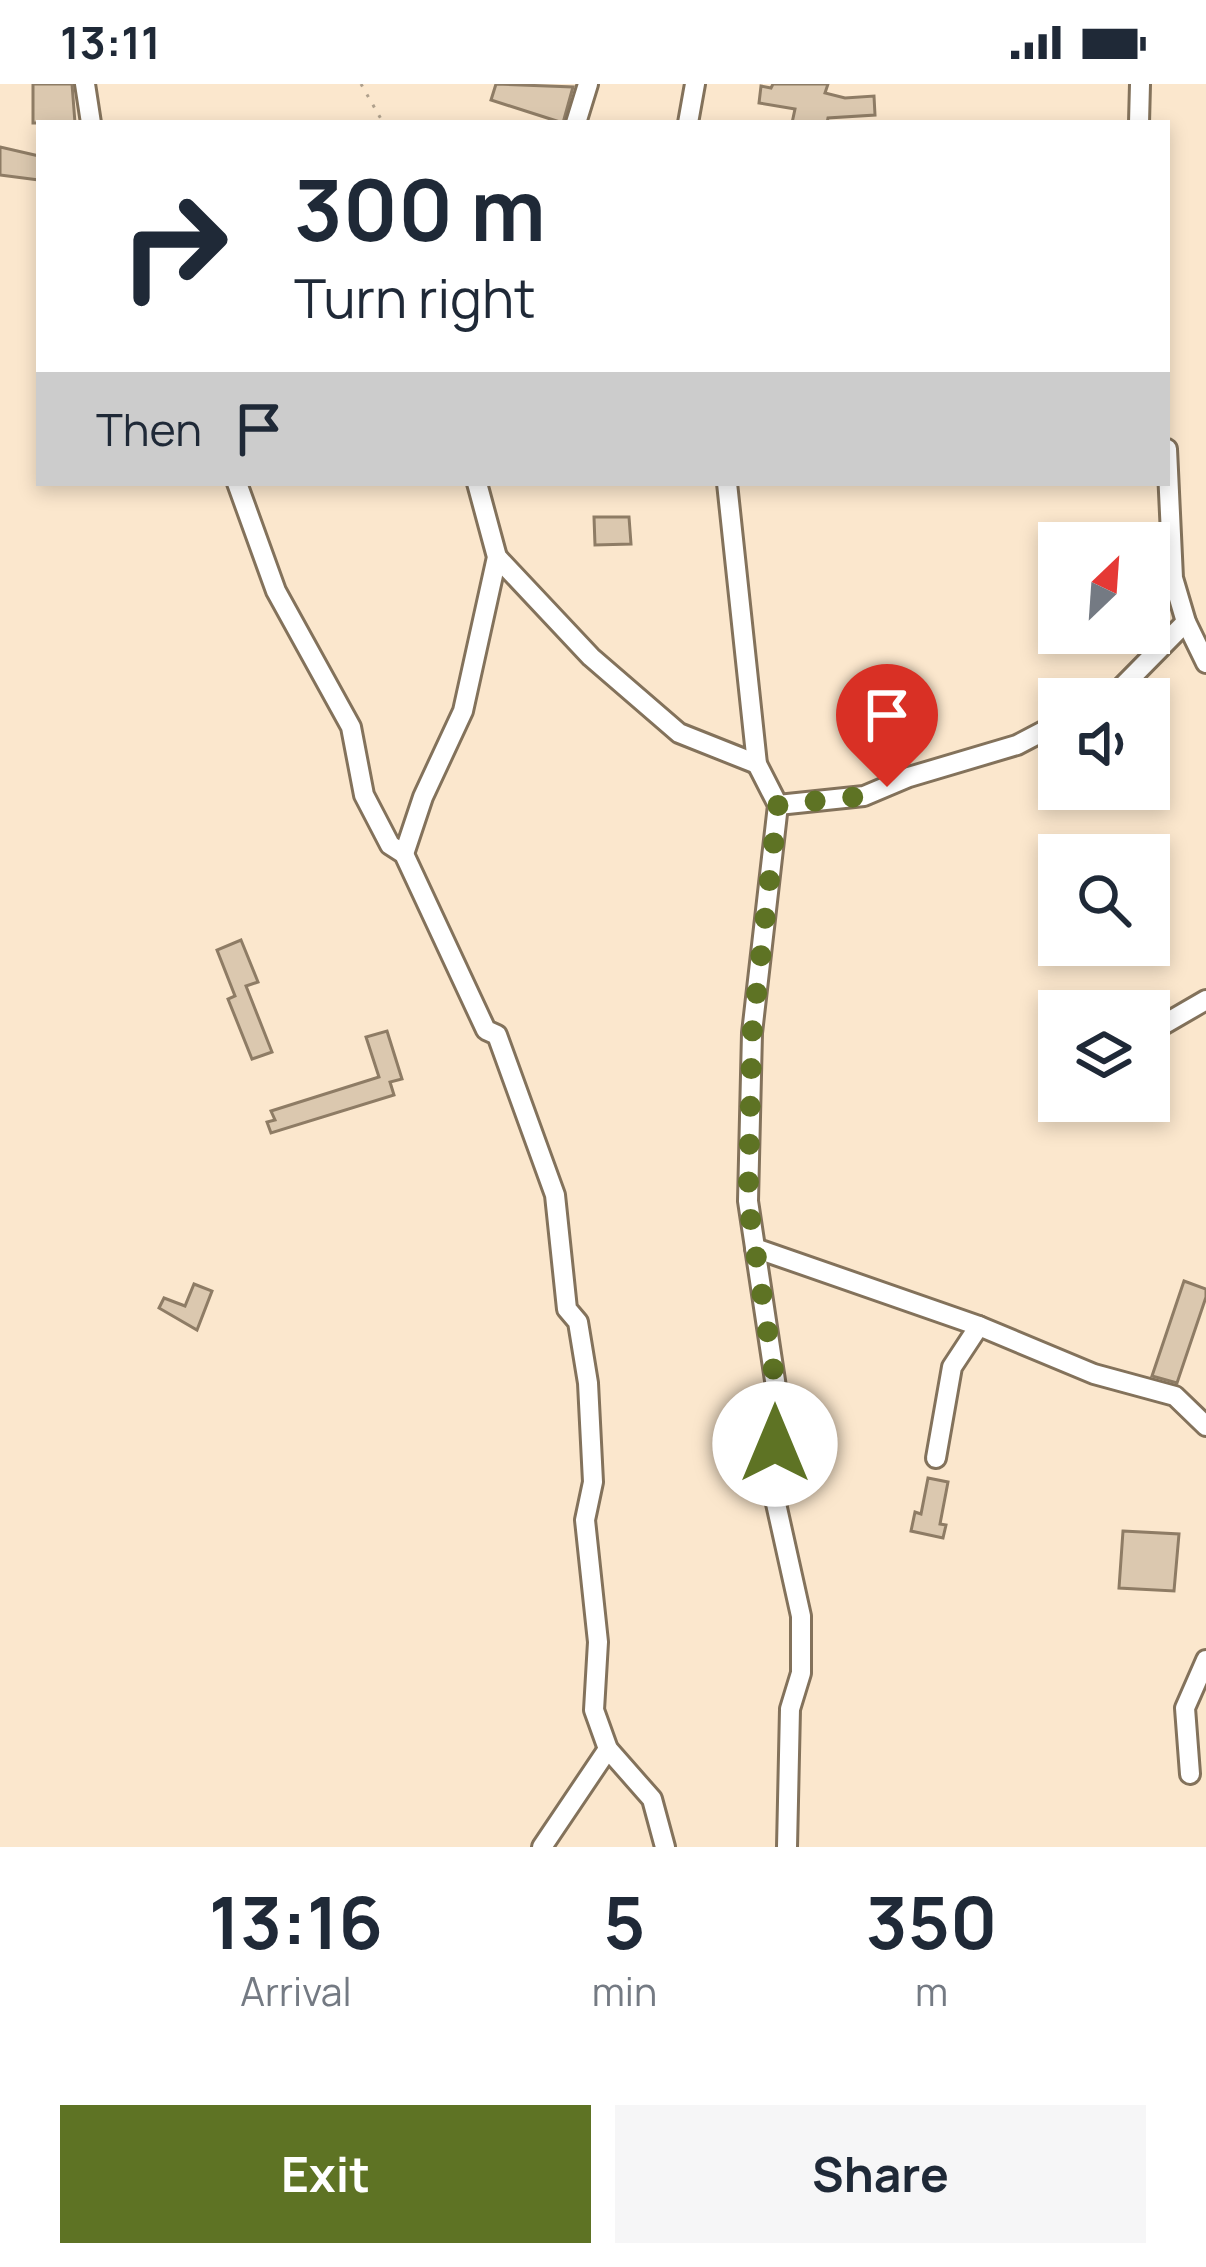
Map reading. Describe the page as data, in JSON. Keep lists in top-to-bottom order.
{
  "north": "top right",
  "page": {
    "status": "13:11",
    "turn": ["300 m", "Turn right"],
    "then": "Then",
    "eta": [
      "13:16",
      "Arrival",
      "5",
      "min",
      "350",
      "m"
    ],
    "buttons": ["Exit", "Share"]
  }
}
